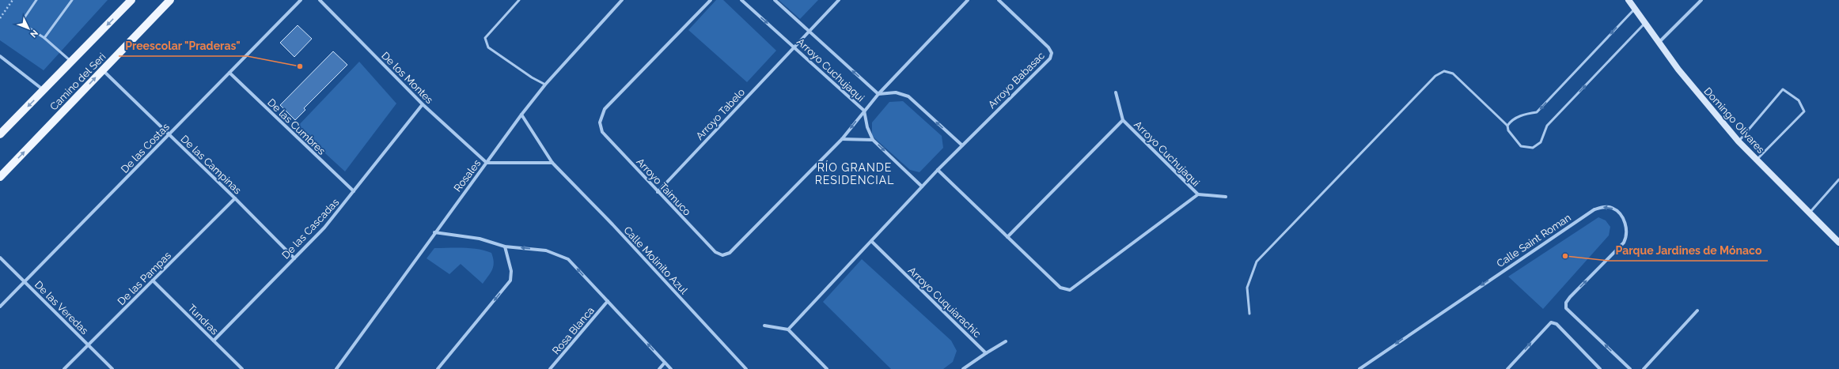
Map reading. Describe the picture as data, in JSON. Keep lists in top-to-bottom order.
{
  "streets": {
    "main road": ["Camino del Seri", "Domingo Olivares"],
    "street": [
      "Arroyo Cuchujaqui",
      "De los Montes",
      "Arroyo Babasac",
      "Arroyo Tabelo",
      "De las Cumbres",
      "De las Costas",
      "De las Campinas",
      "Rosales",
      "Arroyo Taimuco",
      "De las Cascadas",
      "Calle Saint Roman",
      "Calle Molinito Azul",
      "De las Pampas",
      "Arroyo Cuquiarachic",
      "De las Veredas",
      "Tundras",
      "Rosa Blanca"
    ]
  },
  "crossings": [
    ["Arroyo Cuchujaqui", "Arroyo Babasac"],
    ["Arroyo Cuchujaqui", "Arroyo Tabelo"],
    ["Arroyo Cuchujaqui", "Arroyo Taimuco"],
    ["De los Montes", "Rosales"],
    ["De los Montes", "De las Cascadas"],
    ["Camino del Seri", "De las Campinas"],
    ["Arroyo Tabelo", "Arroyo Taimuco"],
    ["De las Cumbres", "De las Costas"],
    ["De las Cumbres", "De las Cascadas"],
    ["De las Costas", "De las Campinas"],
    ["De las Costas", "De las Veredas"],
    ["De las Campinas", "De las Cascadas"],
    ["De las Campinas", "De las Pampas"],
    ["Rosales", "Calle Molinito Azul"],
    ["De las Cascadas", "Tundras"],
    ["De las Pampas", "De las Veredas"],
    ["De las Pampas", "Tundras"]
  ],
  "districts": ["RÍO GRANDE RESIDENCIAL"],
  "places": ["Preescolar \"Praderas\"", "Parque Jardines de Mónaco"],
  "north": "bottom right"
}
